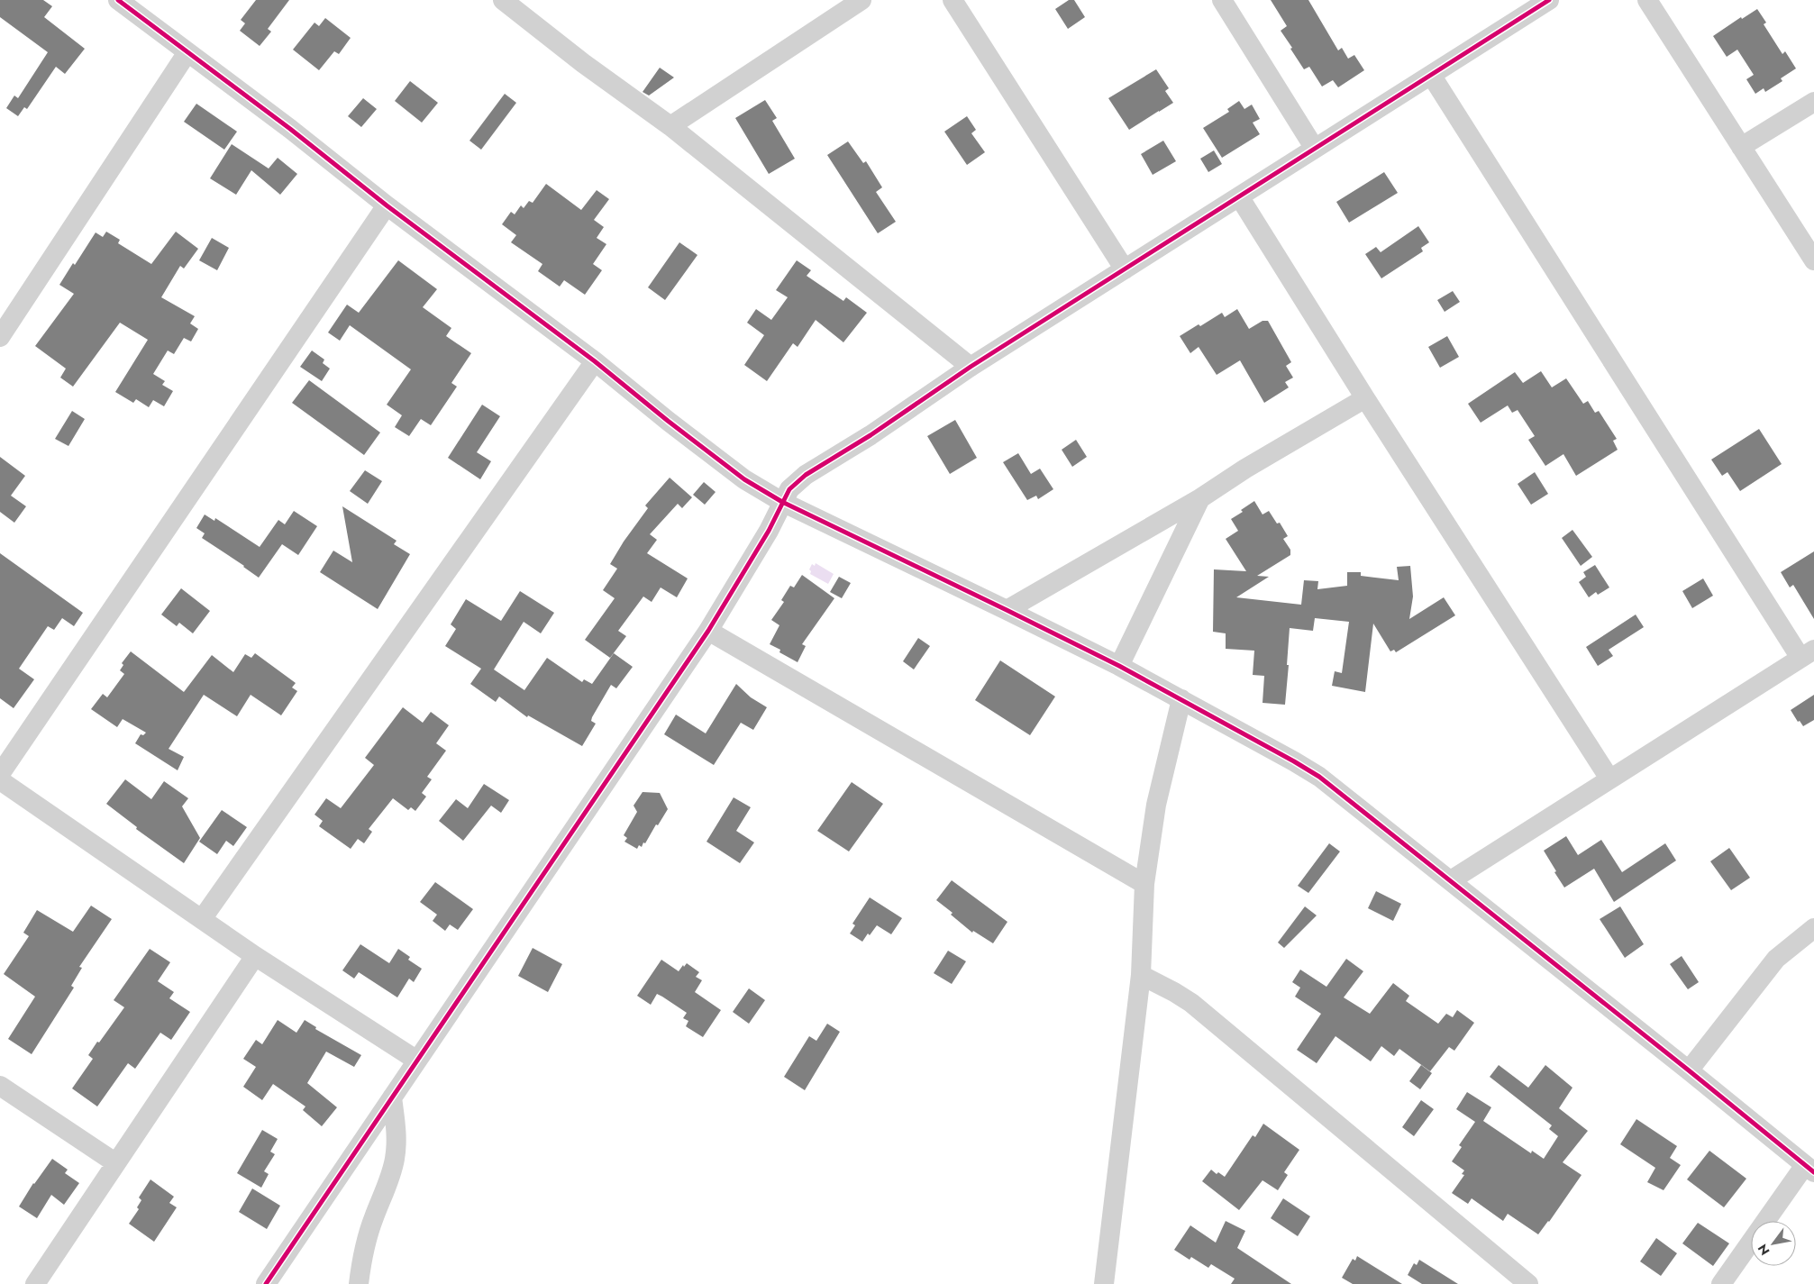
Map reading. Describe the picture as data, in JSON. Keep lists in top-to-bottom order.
{
  "north": "bottom left"
}
